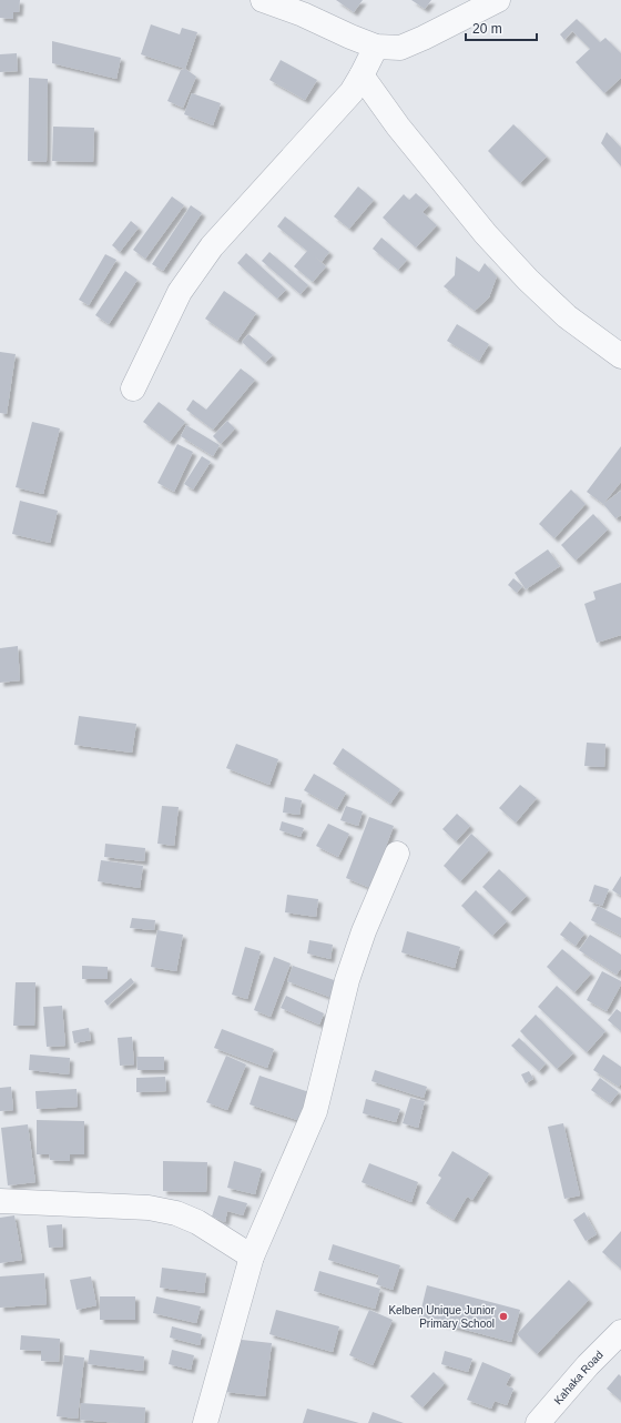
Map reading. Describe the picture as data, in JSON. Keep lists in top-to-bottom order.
{
  "streets": {
    "street": ["Kahaka Road"]
  },
  "places": ["Kelben Unique Junior Primary School"],
  "scale_bar": "20 m"
}
